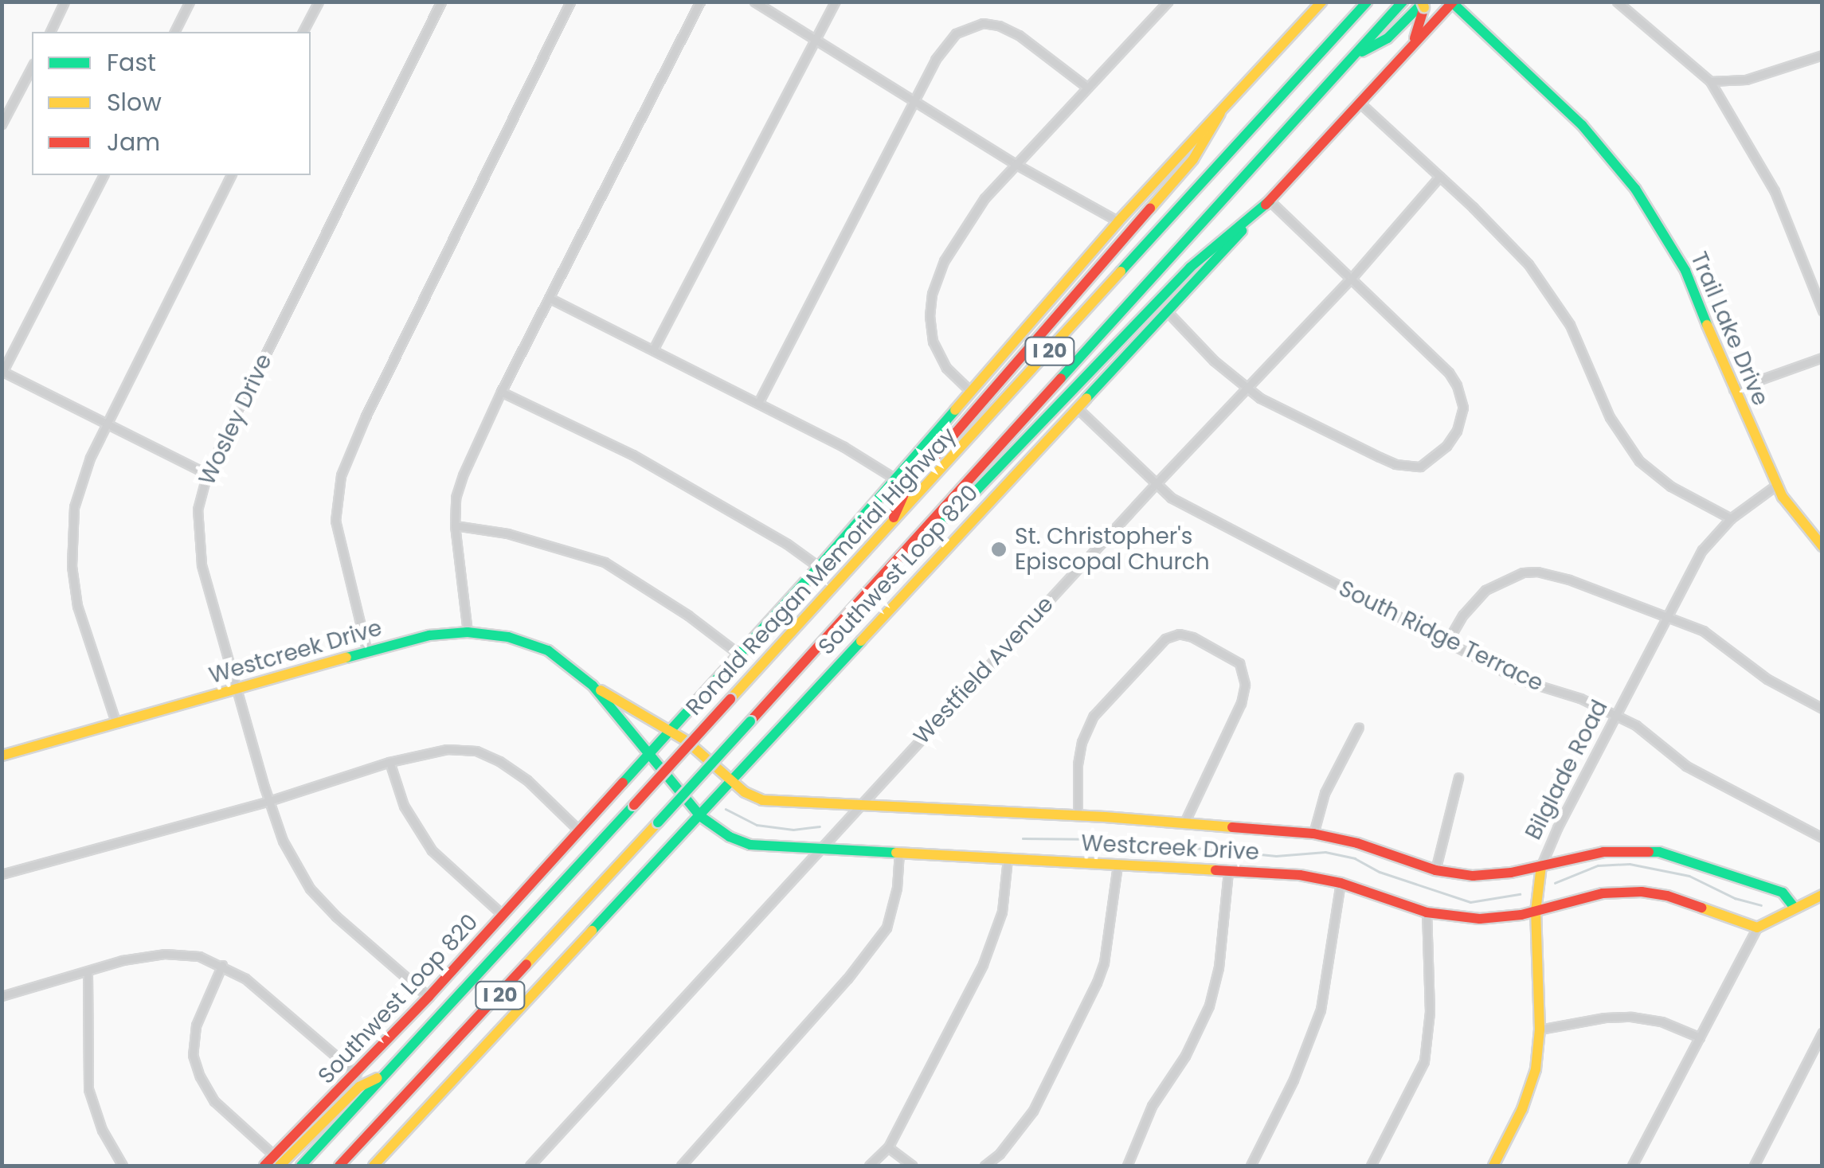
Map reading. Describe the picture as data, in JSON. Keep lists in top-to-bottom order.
{
  "streets": {
    "main road": [
      "Trail Lake Drive",
      "I 20",
      "Southwest Loop 820",
      "Ronald Reagan Memorial Highway",
      "Westcreek Drive",
      "Bilglade Road"
    ],
    "street": ["Wosley Drive", "South Ridge Terrace", "Westfield Avenue"]
  },
  "crossings": [
    ["Trail Lake Drive", "Southwest Loop 820"],
    ["Trail Lake Drive", "Bilglade Road"],
    ["Wosley Drive", "Southwest Loop 820"],
    ["Wosley Drive", "Westcreek Drive"],
    ["Southwest Loop 820", "South Ridge Terrace"],
    ["Southwest Loop 820", "Westcreek Drive"],
    ["South Ridge Terrace", "Westfield Avenue"],
    ["South Ridge Terrace", "Bilglade Road"],
    ["Westcreek Drive", "Westfield Avenue"],
    ["Westcreek Drive", "Bilglade Road"]
  ],
  "places": ["St. Christopher's Episcopal Church"],
  "legend": ["Fast", "Slow", "Jam"]
}
